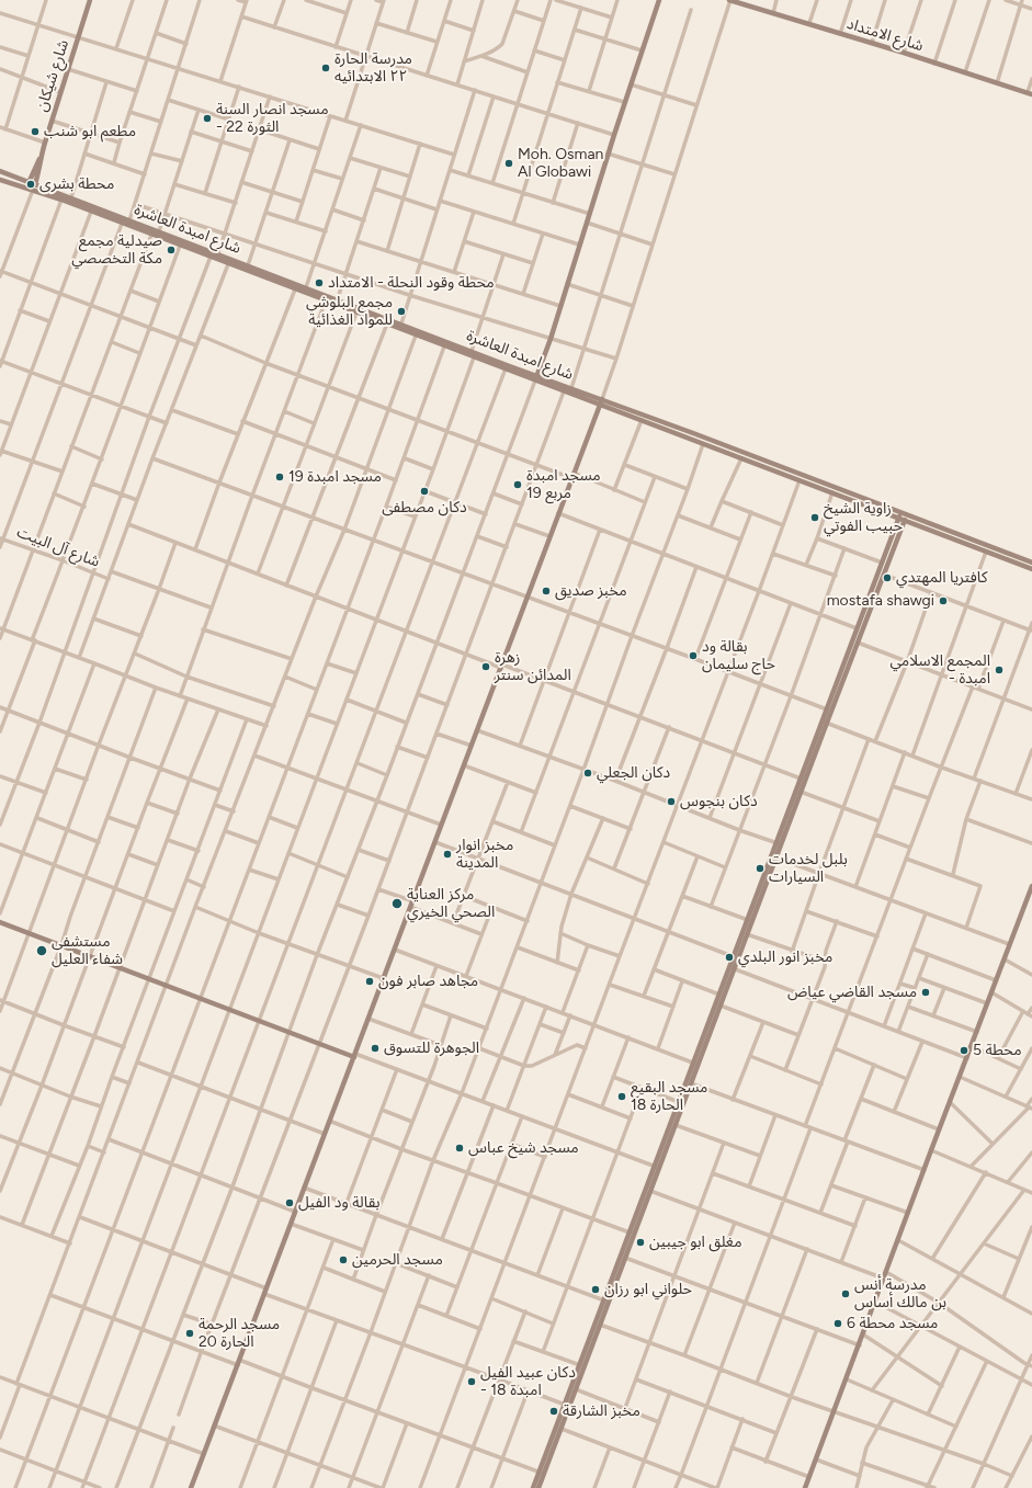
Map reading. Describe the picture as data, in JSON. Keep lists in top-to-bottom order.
{
  "streets": {
    "main road": ["شارع الامتداد", "شارع شيكان", "شارع امبدة العاشرة"],
    "street": ["شارع آل البيت"]
  },
  "crossings": [
    ["شارع شيكان", "شارع امبدة العاشرة"]
  ],
  "places": [
    "مدرسة الحارة ٢٢ الابتدائيه",
    "مسجد انصار السنة - الثورة 22",
    "مطعم ابو شنب",
    "Moh. Osman Al Globawi",
    "محطة بشرى",
    "صيدلية مجمع مكة التخصصي",
    "محطة وقود النحلة - الامتداد",
    "مجمع البلوشي للمواد الغذائية",
    "مسجد امبدة 19",
    "مسجد امبدة مربع 19",
    "دكان مصطفى",
    "زاوية الشيخ حبيب الفوتي",
    "كافتريا المهتدي",
    "مخبز صديق",
    "mostafa shawgi",
    "بقالة ود حاج سليمان",
    "زهرة المدائن سنتر",
    "المجمع الاسلامي - امبدة",
    "دكان الجعلي",
    "دكان بنجوس",
    "مخبز انوار المدينة",
    "بلبل لخدمات السيارات",
    "مركز العناية الصحي الخيري",
    "مستشفى شفاء العليل",
    "مخبز انور البلدي",
    "مجاهد صابر فون",
    "مسجد القاضي عياض",
    "الجوهرة للتسوق",
    "محطة 5",
    "مسجد البقيع الحارة 18",
    "مسجد شيخ عباس",
    "بقالة ود الفيل",
    "مغلق ابو جيبين",
    "مسجد الحرمين",
    "حلواني ابو رزان",
    "مدرسة أنس بن مالك أساس",
    "مسجد محطة 6",
    "مسجد الرحمة الحارة 20",
    "دكان عبيد الفيل - امبدة 18",
    "مخبز الشارقة"
  ]
}
